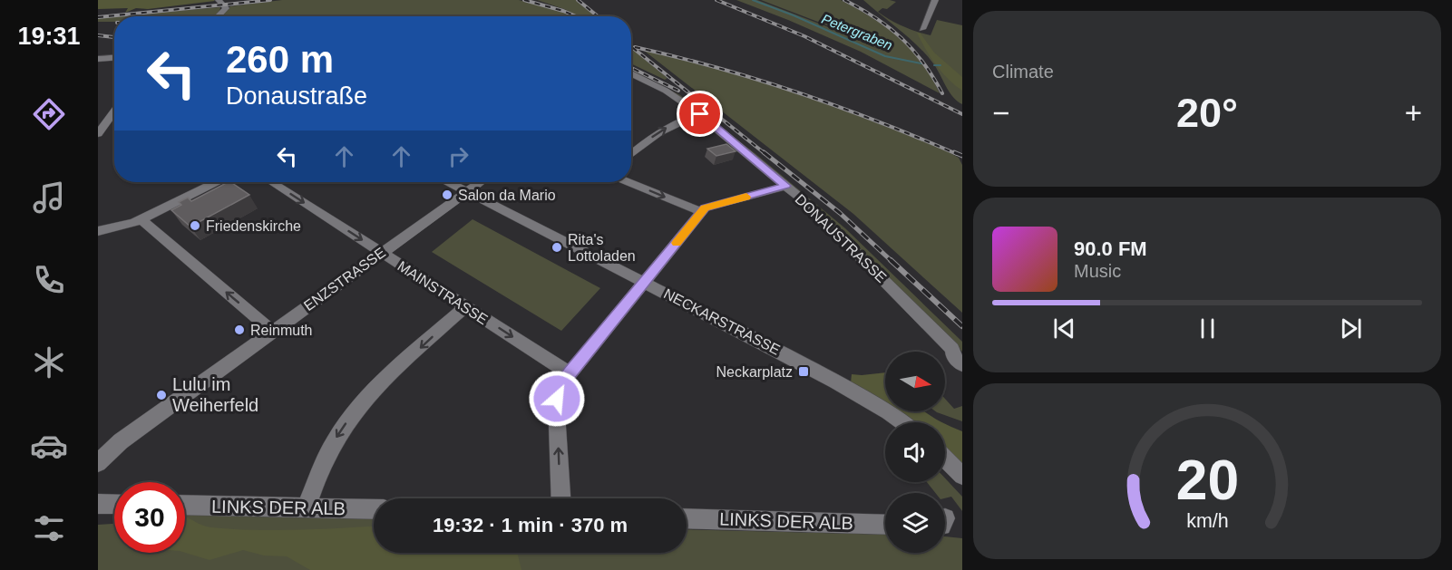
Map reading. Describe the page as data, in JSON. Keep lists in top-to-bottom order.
{
  "streets": {
    "street": [
      "DONAUSTRASSE",
      "ENZSTRASSE",
      "MAINSTRASSE",
      "NECKARSTRASSE",
      "LINKS DER ALB"
    ]
  },
  "crossings": [
    ["ENZSTRASSE", "MAINSTRASSE"],
    ["ENZSTRASSE", "NECKARSTRASSE"]
  ],
  "one_way": ["MAINSTRASSE"],
  "water": ["Petergraben"],
  "places": {
    "other": [
      "Salon da Mario",
      "Friedenskirche",
      "Rita's Lottoladen",
      "Reinmuth",
      "Lulu im Weiherfeld"
    ],
    "transit": ["Neckarplatz"]
  },
  "north": "right",
  "page": {
    "tabs": "19:31",
    "tile": "Climate",
    "turn": ["260 m", "Donaustraße"],
    "heat": ["−", "20°", "+"],
    "song": ["90.0 FM", "Music"],
    "limit": "30",
    "trip": "19:32 · 1 min · 370 m",
    "gauge": ["20", "km/h"]
  }
}
